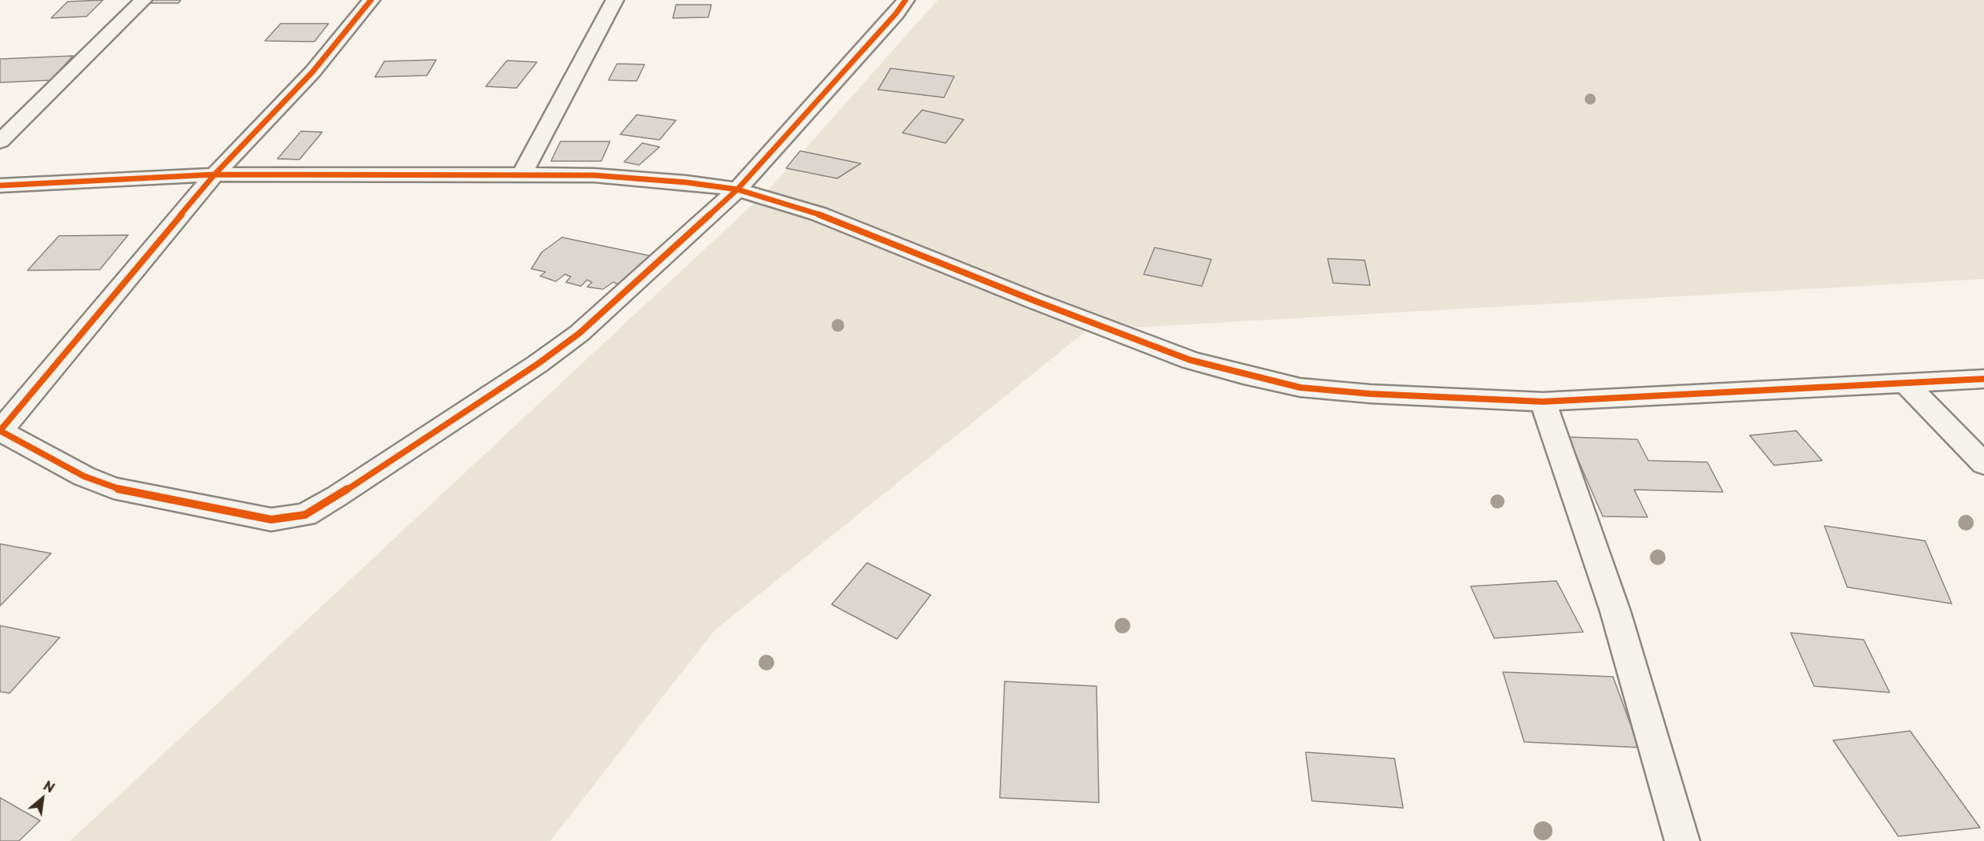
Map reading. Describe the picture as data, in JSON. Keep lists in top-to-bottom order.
{
  "north": "top right"
}
